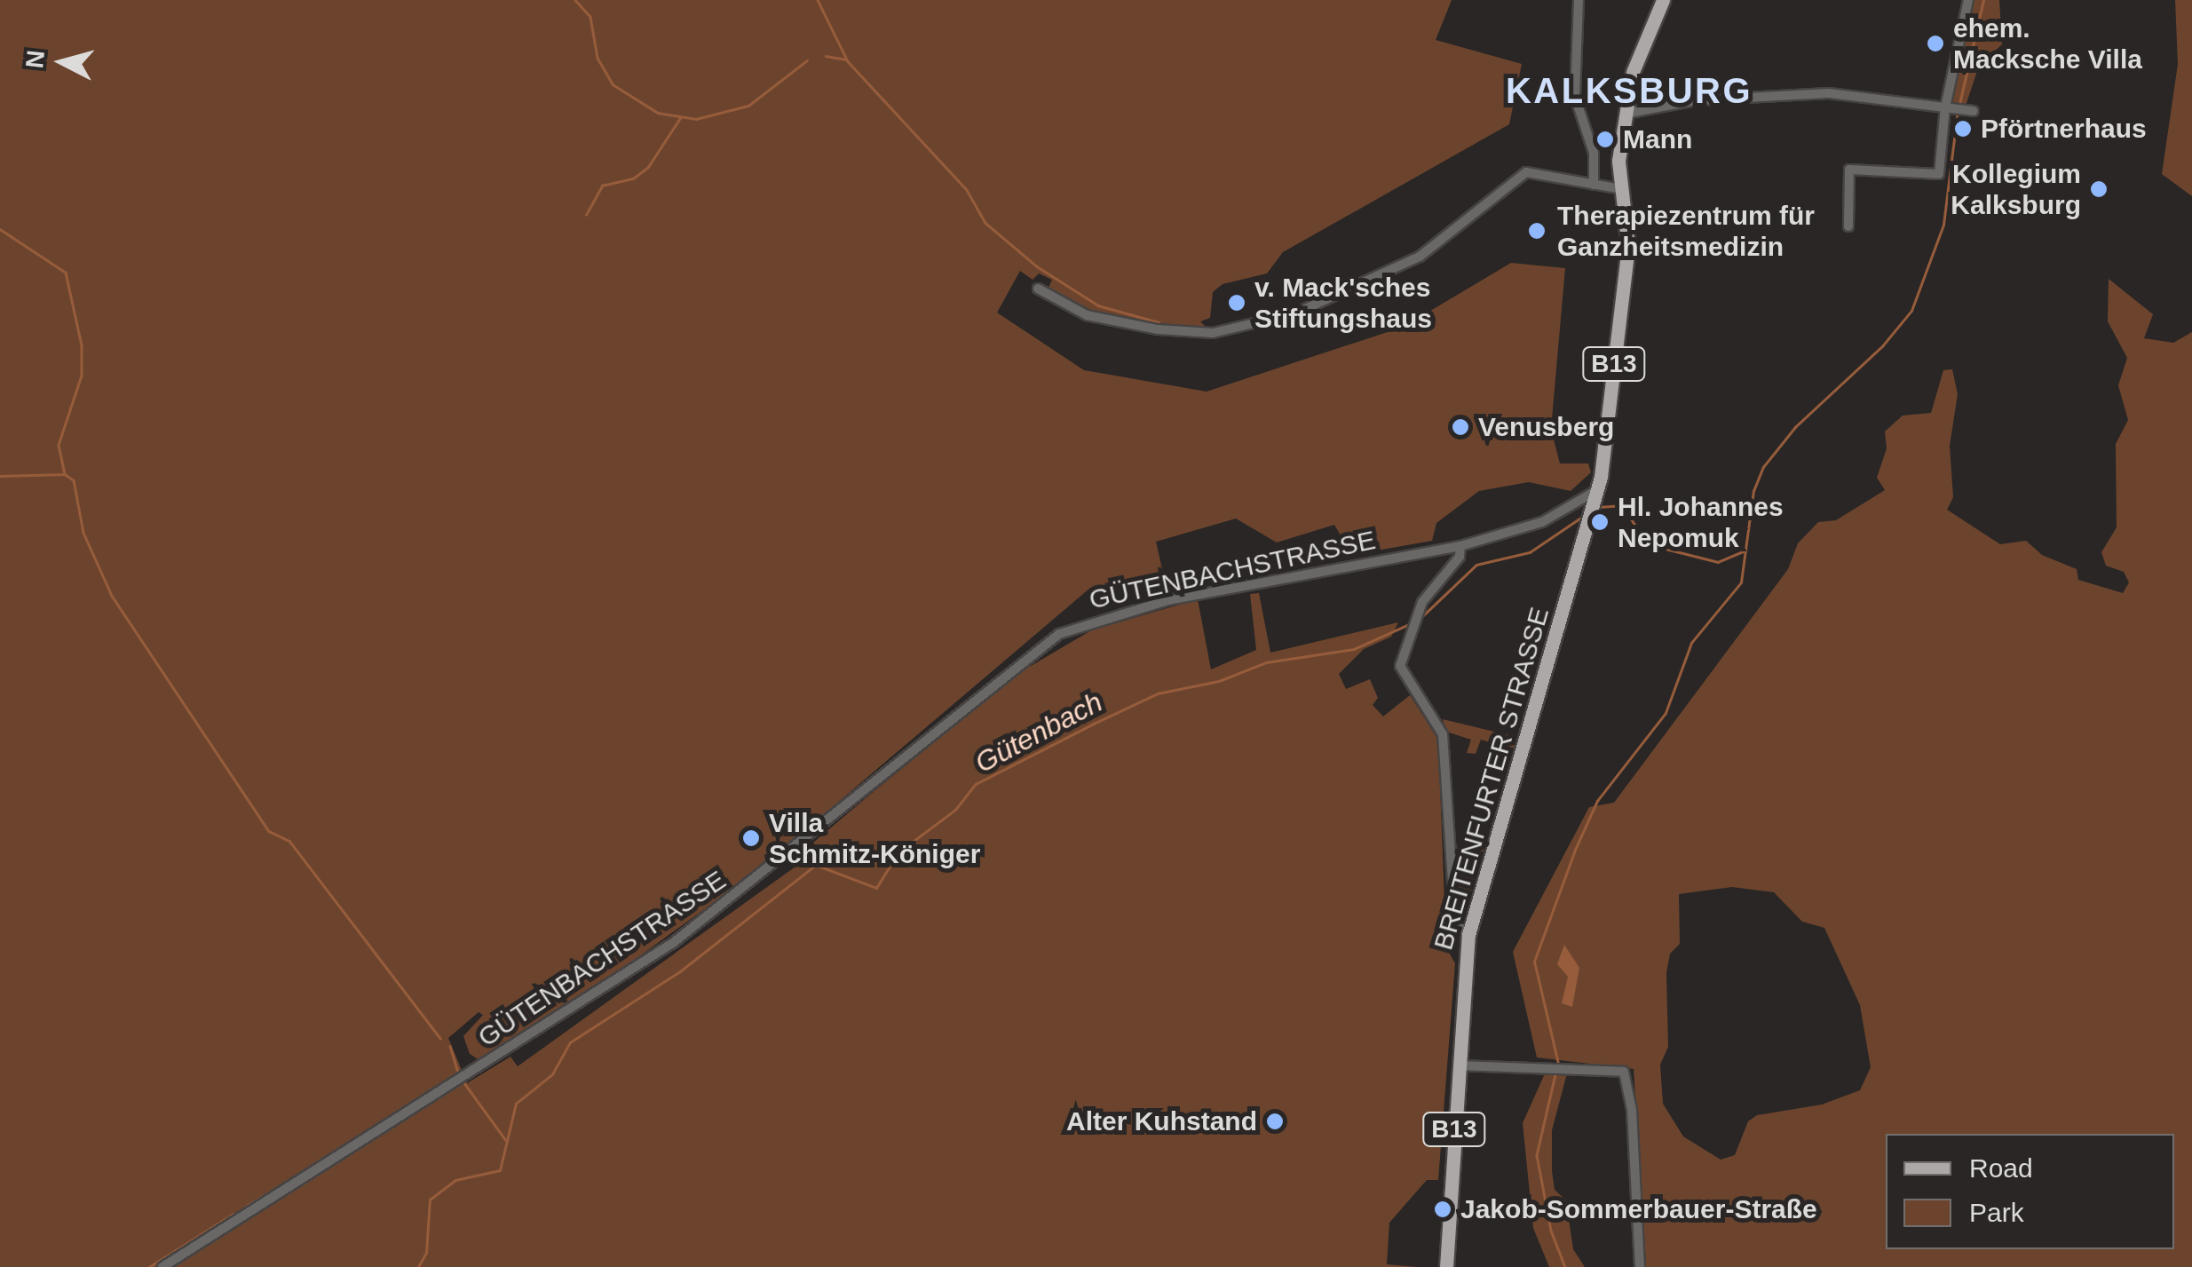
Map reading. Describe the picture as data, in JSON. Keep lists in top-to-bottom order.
{
  "streets": {
    "main road": ["B13", "BREITENFURTER STRASSE"],
    "street": ["GÜTENBACHSTRASSE"]
  },
  "crossings": [
    ["B13", "GÜTENBACHSTRASSE"],
    ["B13", "BREITENFURTER STRASSE"],
    ["GÜTENBACHSTRASSE", "BREITENFURTER STRASSE"]
  ],
  "districts": ["KALKSBURG"],
  "water": ["Gütenbach"],
  "places": [
    "ehem. Macksche Villa",
    "Pförtnerhaus",
    "Mann",
    "Kollegium Kalksburg",
    "Therapiezentrum für Ganzheitsmedizin",
    "v. Mack'sches Stiftungshaus",
    "Venusberg",
    "Hl. Johannes Nepomuk",
    "Villa Schmitz-Königer",
    "Alter Kuhstand",
    "Jakob-Sommerbauer-Straße"
  ],
  "legend": ["Road", "Park"],
  "north": "left"
}
